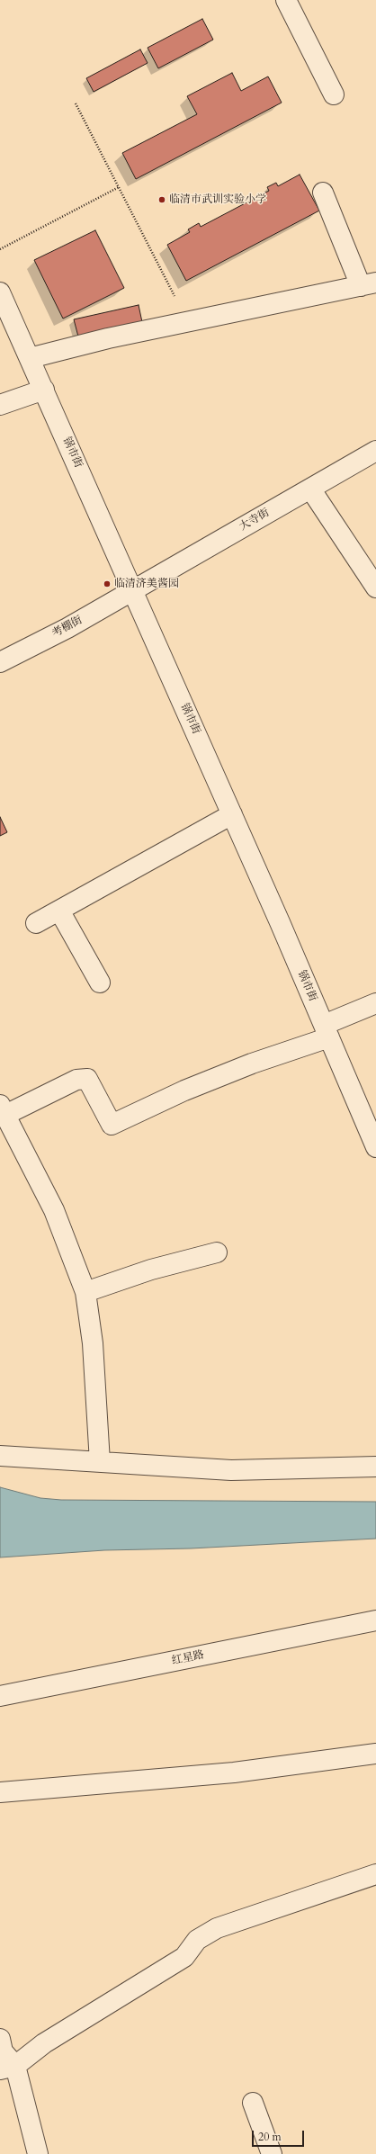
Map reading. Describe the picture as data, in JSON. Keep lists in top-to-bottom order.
{
  "streets": {
    "street": [
      "锅市街",
      "大寺街",
      "考棚街",
      "红星路"
    ]
  },
  "crossings": [
    ["锅市街", "大寺街"],
    ["锅市街", "考棚街"],
    ["大寺街", "考棚街"]
  ],
  "places": ["临清市武训实验小学", "临清济美酱园"],
  "scale_bar": "20 m"
}
